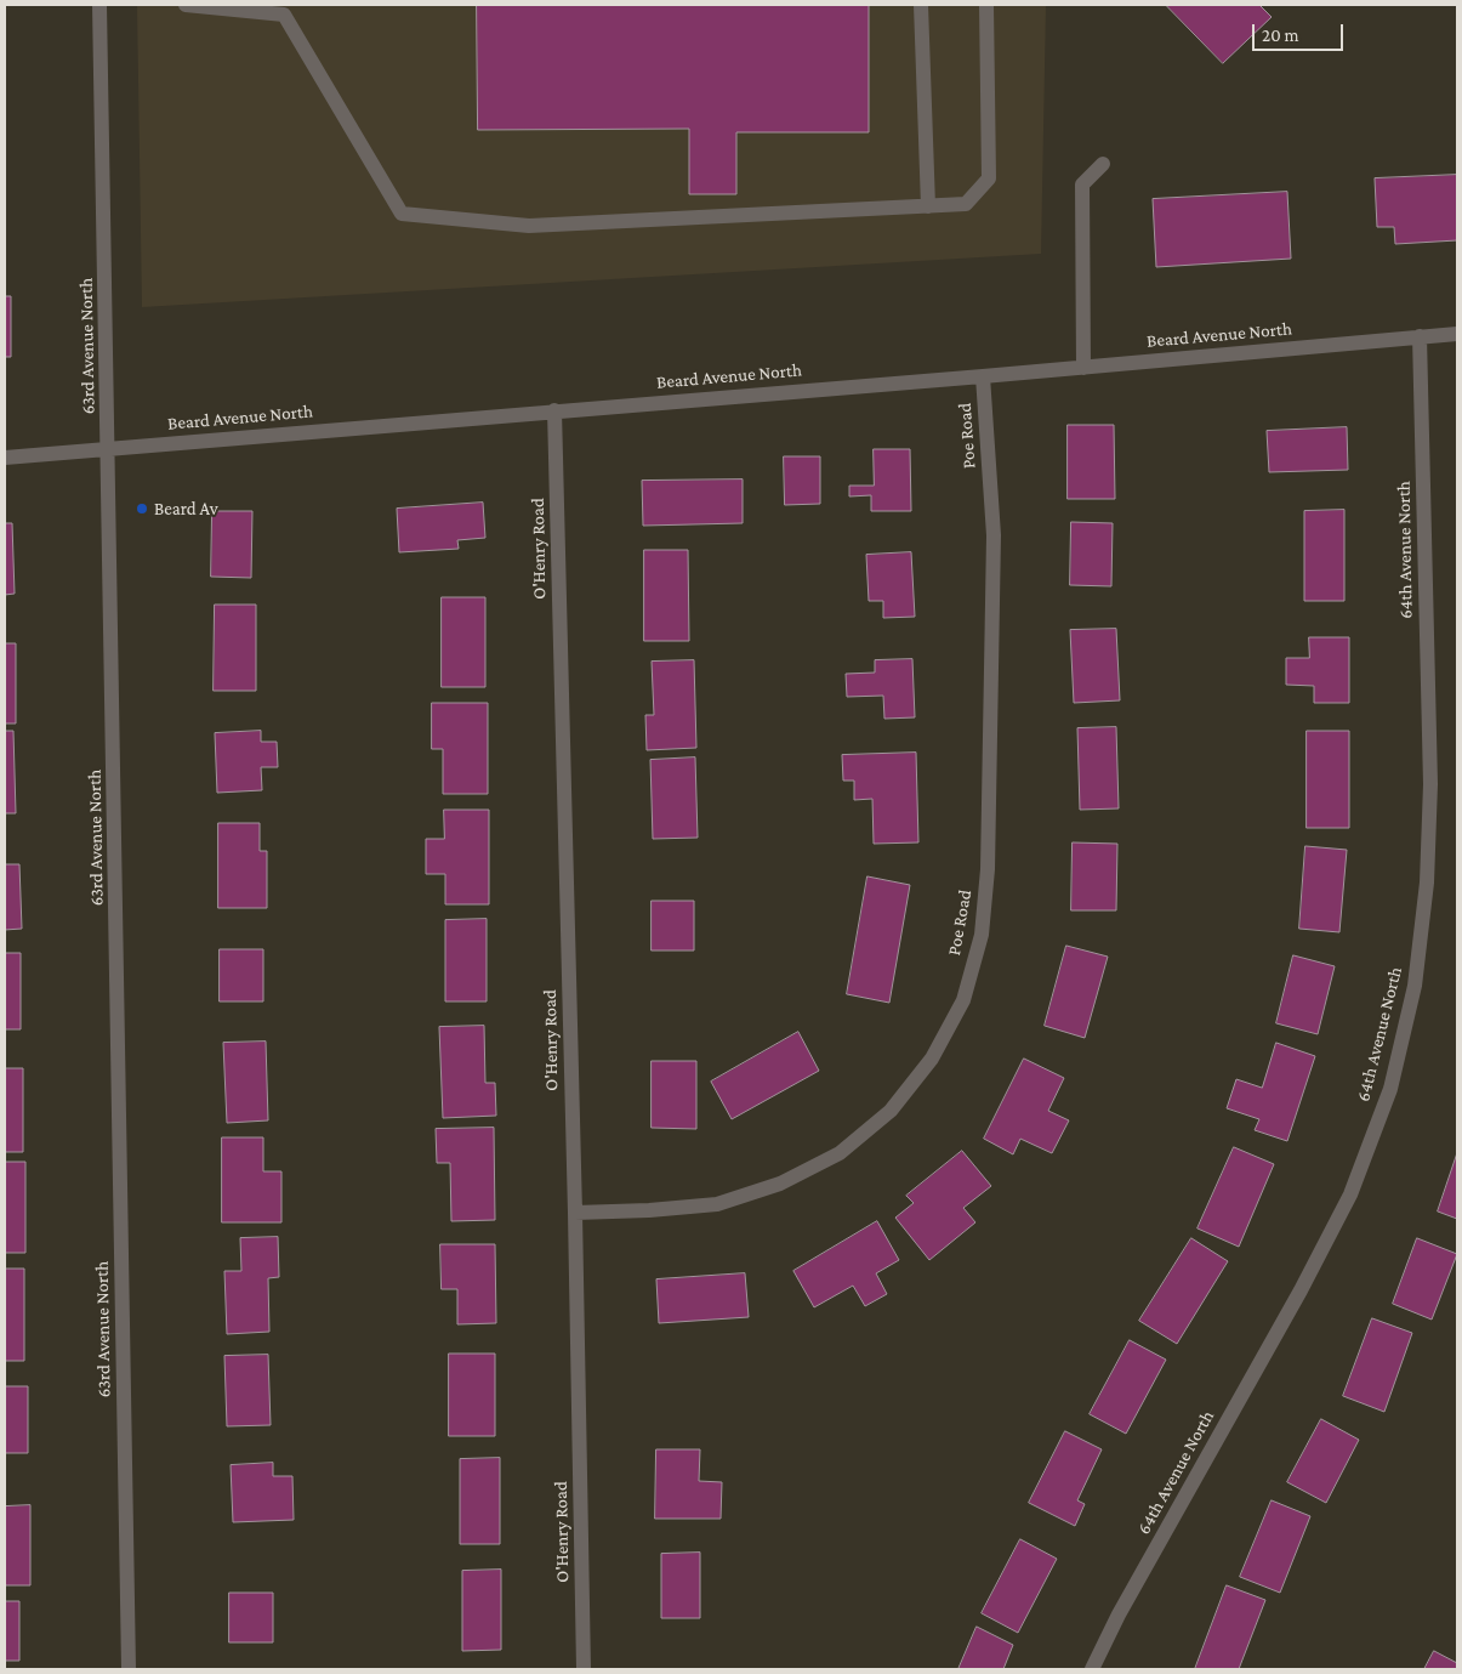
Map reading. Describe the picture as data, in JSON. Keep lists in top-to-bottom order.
{
  "streets": {
    "street": [
      "Beard Avenue North",
      "63rd Avenue North",
      "Poe Road",
      "O'Henry Road",
      "64th Avenue North"
    ]
  },
  "crossings": [
    ["Beard Avenue North", "63rd Avenue North"],
    ["Beard Avenue North", "Poe Road"],
    ["Beard Avenue North", "O'Henry Road"],
    ["Beard Avenue North", "64th Avenue North"],
    ["Poe Road", "O'Henry Road"]
  ],
  "places": ["Beard Av"],
  "scale_bar": "20 m"
}
